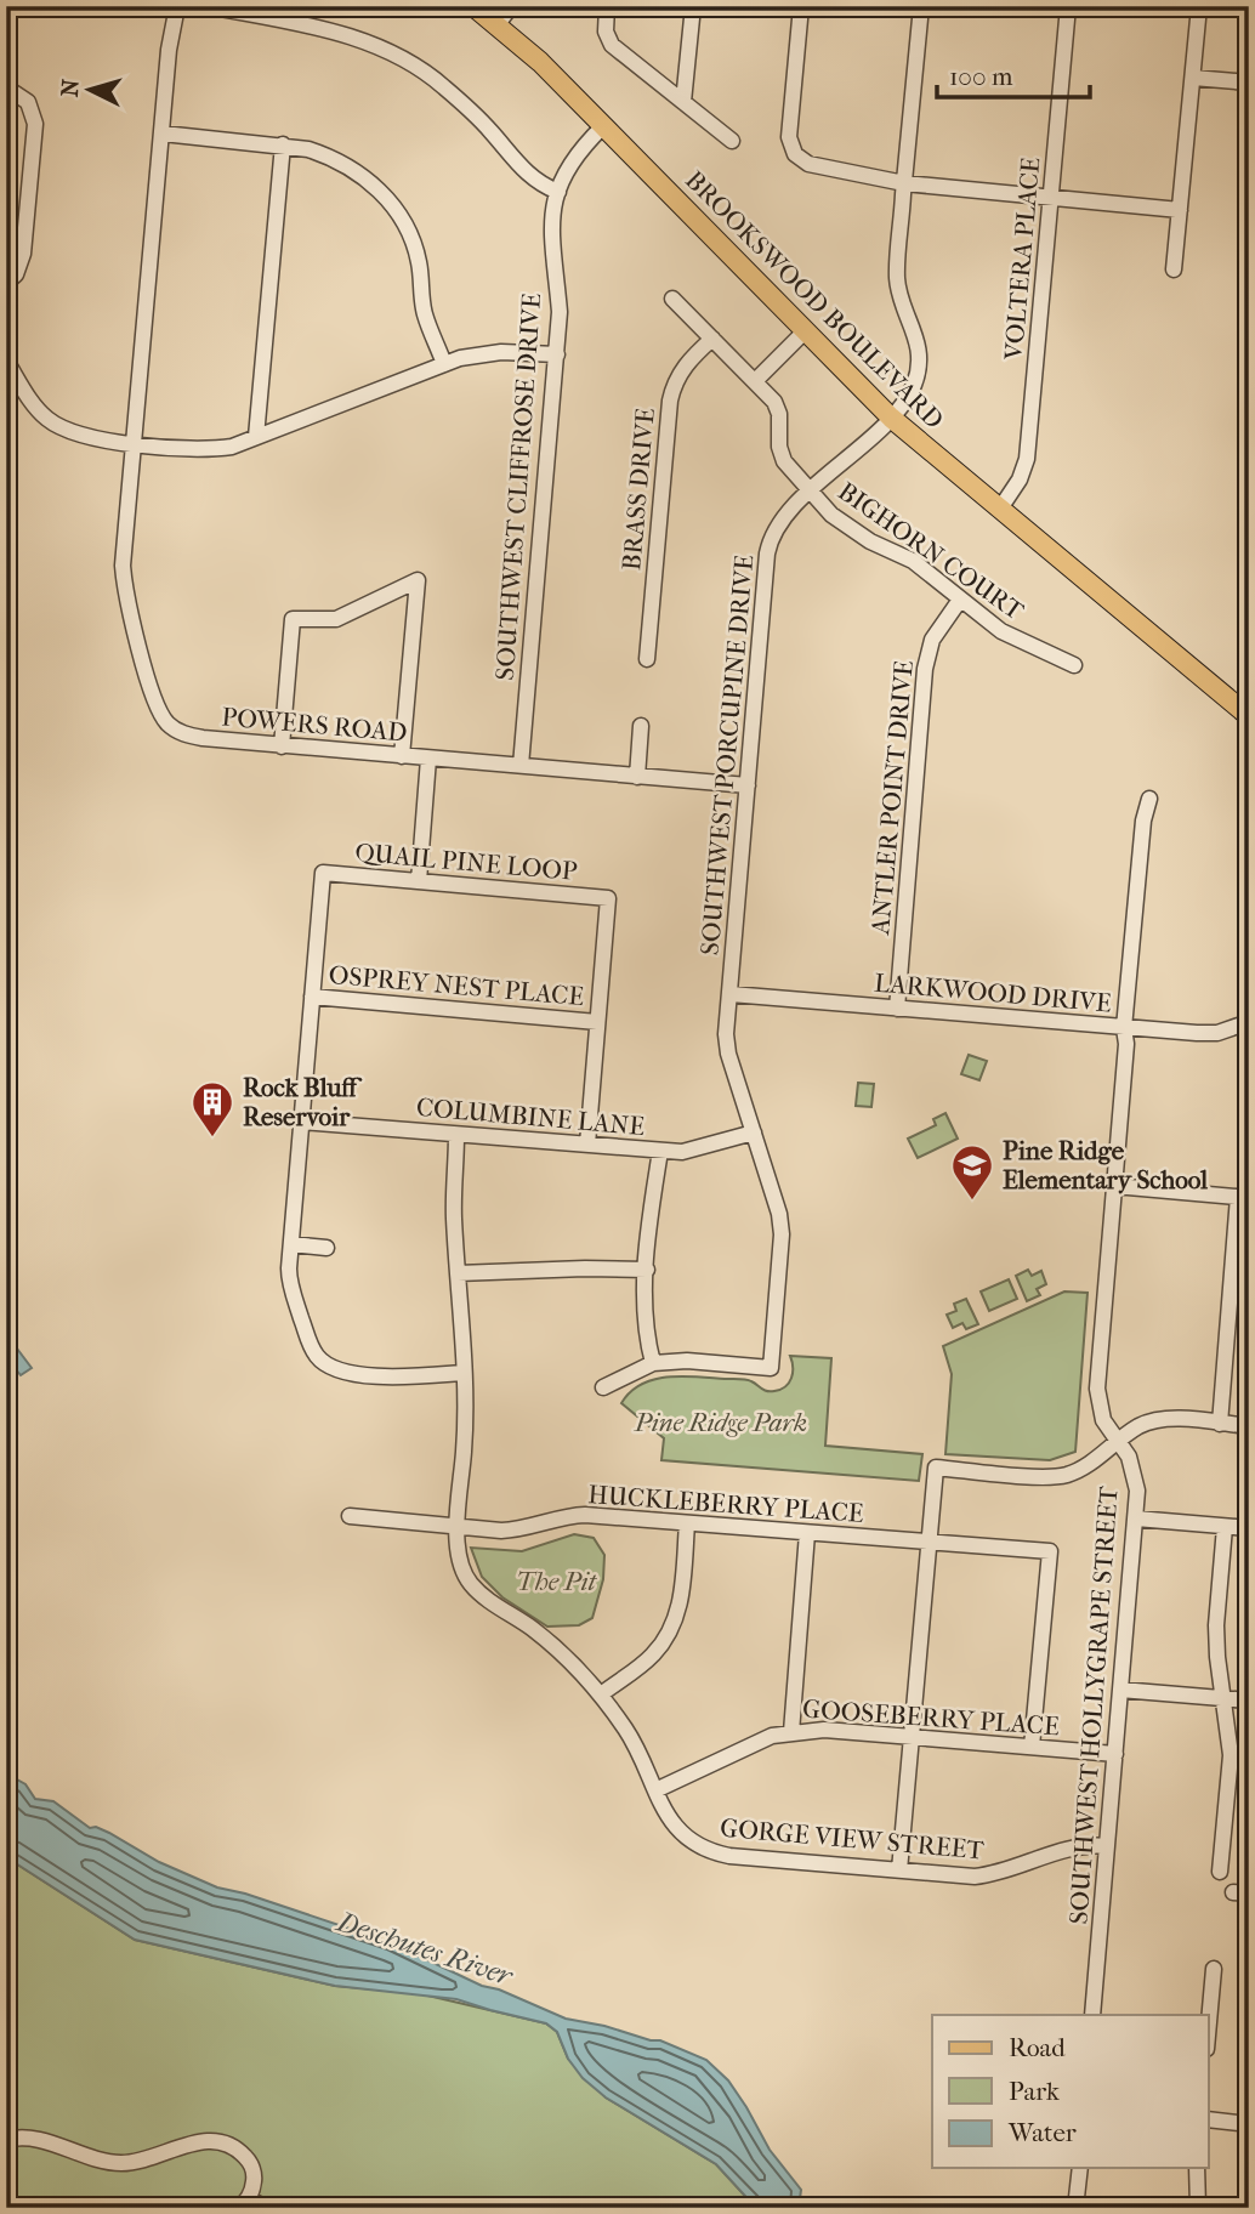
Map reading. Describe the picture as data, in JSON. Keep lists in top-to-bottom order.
{
  "streets": {
    "main road": ["BROOKSWOOD BOULEVARD"],
    "street": [
      "VOLTERA PLACE",
      "SOUTHWEST CLIFFROSE DRIVE",
      "BRASS DRIVE",
      "BIGHORN COURT",
      "POWERS ROAD",
      "SOUTHWEST PORCUPINE DRIVE",
      "ANTLER POINT DRIVE",
      "QUAIL PINE LOOP",
      "OSPREY NEST PLACE",
      "LARKWOOD DRIVE",
      "COLUMBINE LANE",
      "HUCKLEBERRY PLACE",
      "SOUTHWEST HOLLYGRAPE STREET",
      "GOOSEBERRY PLACE",
      "GORGE VIEW STREET"
    ]
  },
  "crossings": [
    ["VOLTERA PLACE", "BROOKSWOOD BOULEVARD"],
    ["BROOKSWOOD BOULEVARD", "SOUTHWEST CLIFFROSE DRIVE"],
    ["BROOKSWOOD BOULEVARD", "SOUTHWEST PORCUPINE DRIVE"],
    ["SOUTHWEST CLIFFROSE DRIVE", "POWERS ROAD"],
    ["BRASS DRIVE", "BIGHORN COURT"],
    ["BIGHORN COURT", "SOUTHWEST PORCUPINE DRIVE"],
    ["BIGHORN COURT", "ANTLER POINT DRIVE"],
    ["POWERS ROAD", "SOUTHWEST PORCUPINE DRIVE"],
    ["SOUTHWEST PORCUPINE DRIVE", "LARKWOOD DRIVE"],
    ["SOUTHWEST PORCUPINE DRIVE", "COLUMBINE LANE"],
    ["ANTLER POINT DRIVE", "LARKWOOD DRIVE"],
    ["QUAIL PINE LOOP", "OSPREY NEST PLACE"],
    ["QUAIL PINE LOOP", "COLUMBINE LANE"],
    ["QUAIL PINE LOOP", "GORGE VIEW STREET"],
    ["LARKWOOD DRIVE", "SOUTHWEST HOLLYGRAPE STREET"],
    ["COLUMBINE LANE", "GORGE VIEW STREET"],
    ["HUCKLEBERRY PLACE", "GOOSEBERRY PLACE"],
    ["HUCKLEBERRY PLACE", "GORGE VIEW STREET"],
    ["SOUTHWEST HOLLYGRAPE STREET", "GOOSEBERRY PLACE"],
    ["SOUTHWEST HOLLYGRAPE STREET", "GORGE VIEW STREET"],
    ["GOOSEBERRY PLACE", "GORGE VIEW STREET"]
  ],
  "water": ["Deschutes River"],
  "parks": ["Pine Ridge Park", "The Pit"],
  "places": {
    "building": ["Rock Bluff Reservoir"],
    "school or university": ["Pine Ridge Elementary School"]
  },
  "legend": ["Road", "Park", "Water"],
  "scale_bar": "100 m",
  "north": "left"
}
